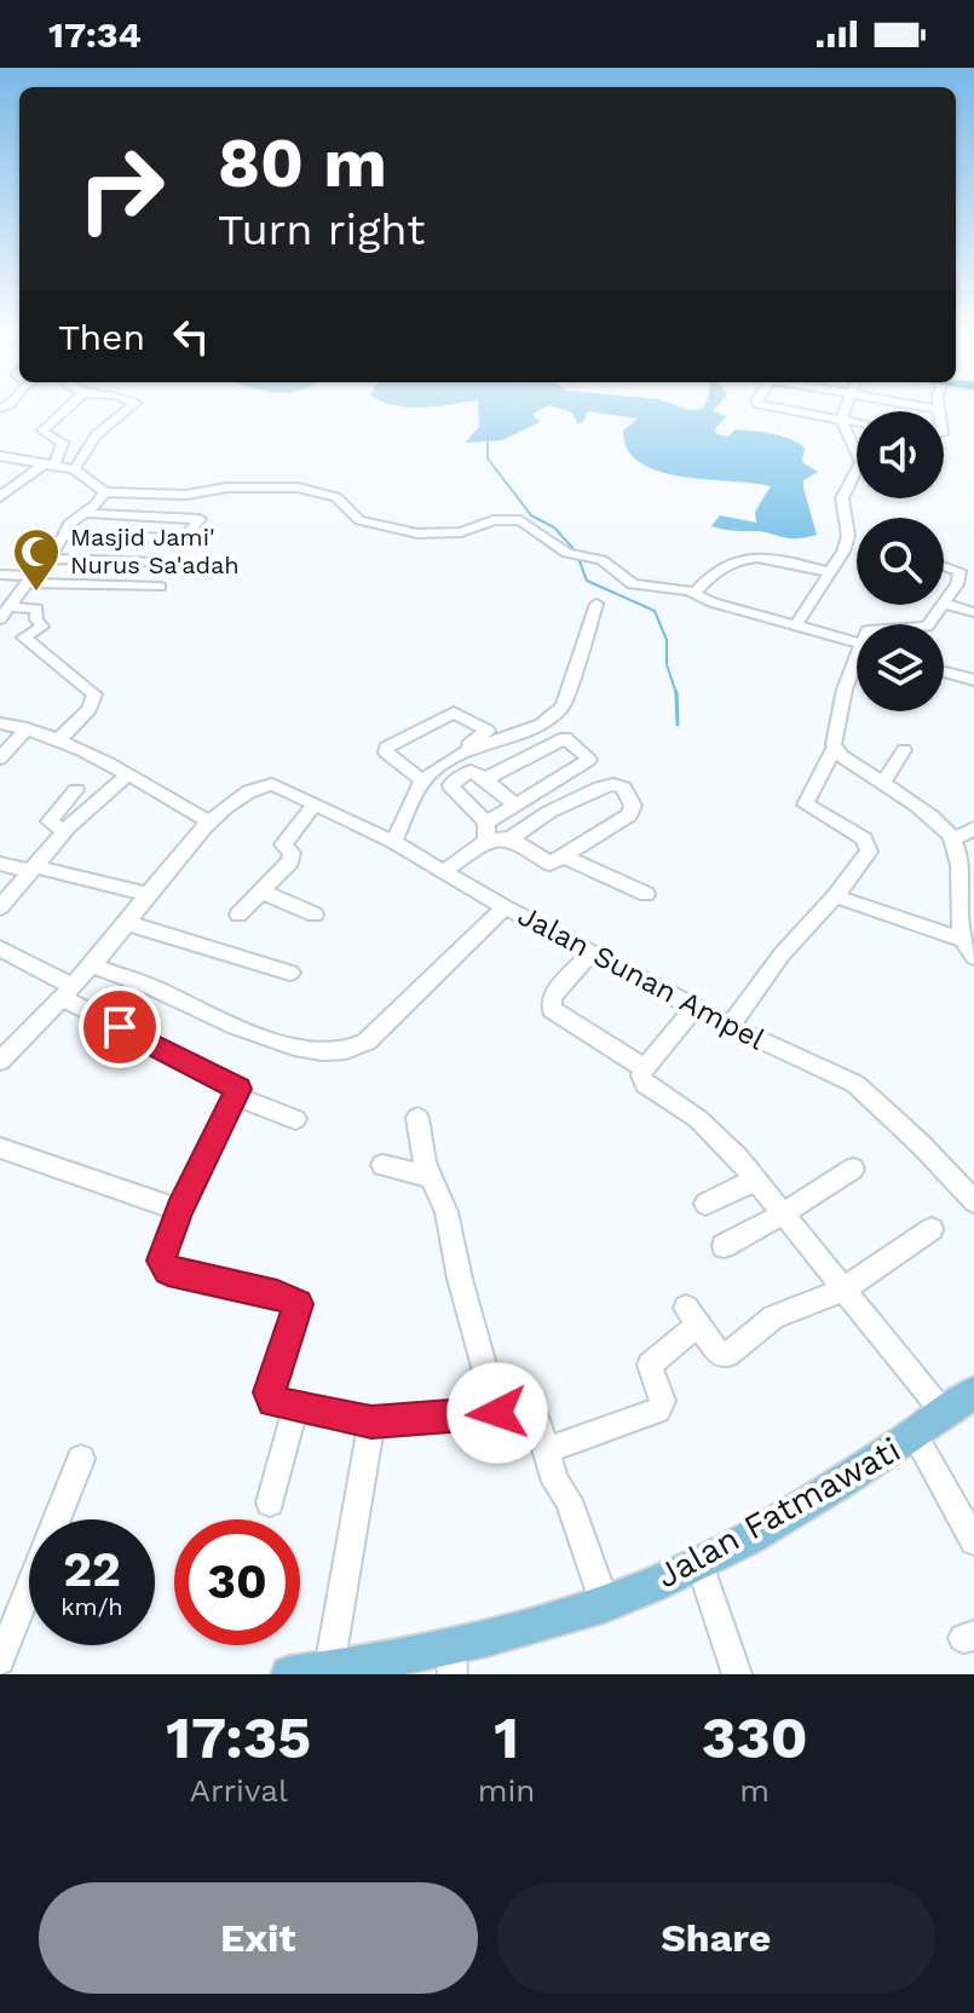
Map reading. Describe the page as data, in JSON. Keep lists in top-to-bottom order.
{
  "streets": {
    "main road": ["Jalan Fatmawati"],
    "street": ["Jalan Sunan Ampel"]
  },
  "places": {
    "mosque": ["Masjid Jami' Nurus Sa'adah"]
  },
  "page": {
    "status": "17:34",
    "turn": ["80 m", "Turn right"],
    "then": "Then",
    "speed": "22 km/h",
    "limit": "30",
    "eta": [
      "17:35",
      "Arrival",
      "1",
      "min",
      "330",
      "m"
    ],
    "buttons": ["Exit", "Share"]
  }
}
